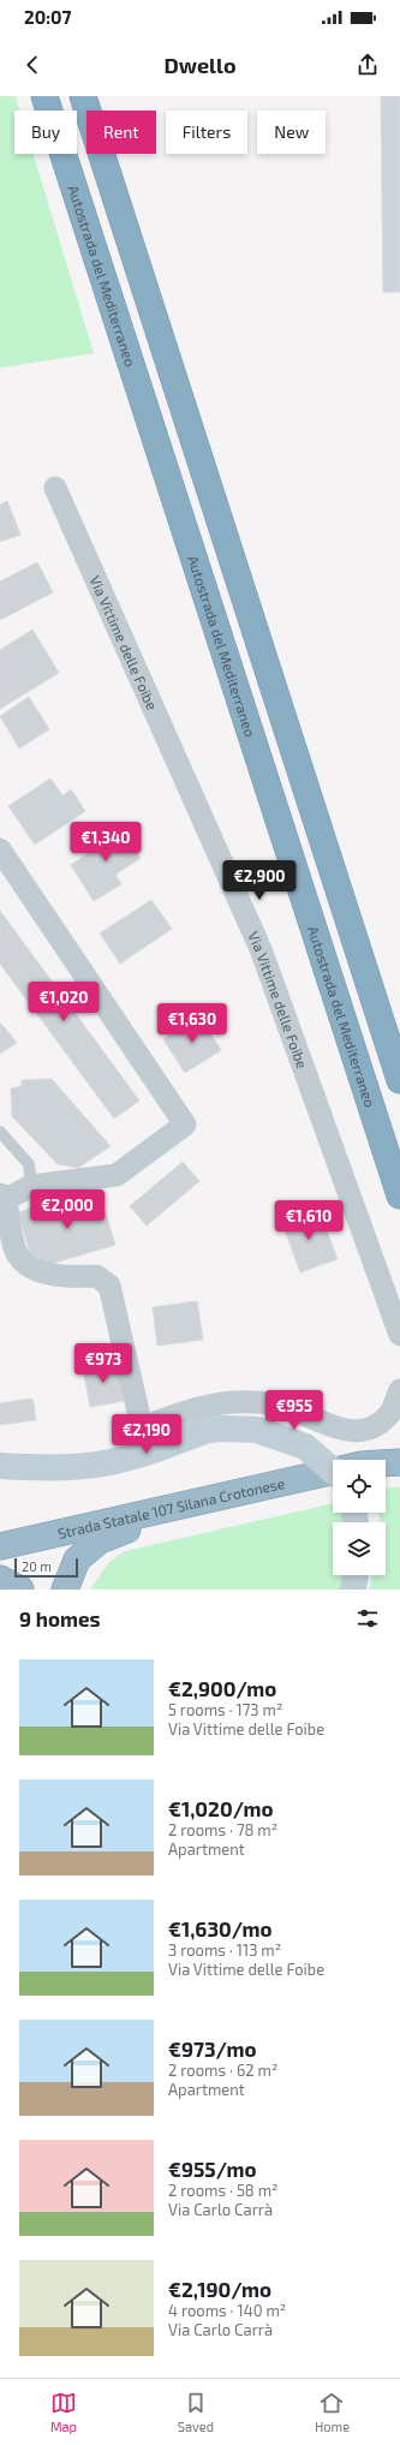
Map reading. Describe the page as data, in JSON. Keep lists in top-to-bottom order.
{
  "streets": {
    "highway": ["Autostrada del Mediterraneo", "Strada Statale 107 Silana Crotonese"],
    "street": ["Via Vittime delle Foibe"]
  },
  "scale_bar": "20 m",
  "page": {
    "status": "20:07",
    "header": "Dwello",
    "chip": [
      "Buy",
      "Rent",
      "Filters",
      "New"
    ],
    "price": [
      "€1,340",
      "€2,900",
      "€1,020",
      "€1,630",
      "€2,000",
      "€1,610",
      "€973",
      "€955",
      "€2,190"
    ],
    "scale": "20 m",
    "heading": "9 homes",
    "list": [
      {
        "name": "€2,900/mo",
        "note": "5 rooms · 173 m² · Via Vittime delle Foibe"
      },
      {
        "name": "€1,020/mo",
        "note": "2 rooms · 78 m² · Apartment"
      },
      {
        "name": "€1,630/mo",
        "note": "3 rooms · 113 m² · Via Vittime delle Foibe"
      },
      {
        "name": "€973/mo",
        "note": "2 rooms · 62 m² · Apartment"
      },
      {
        "name": "€955/mo",
        "note": "2 rooms · 58 m² · Via Carlo Carrà"
      },
      {
        "name": "€2,190/mo",
        "note": "4 rooms · 140 m² · Via Carlo Carrà"
      }
    ],
    "tabs": ["Map", "Saved", "Home"]
  }
}
